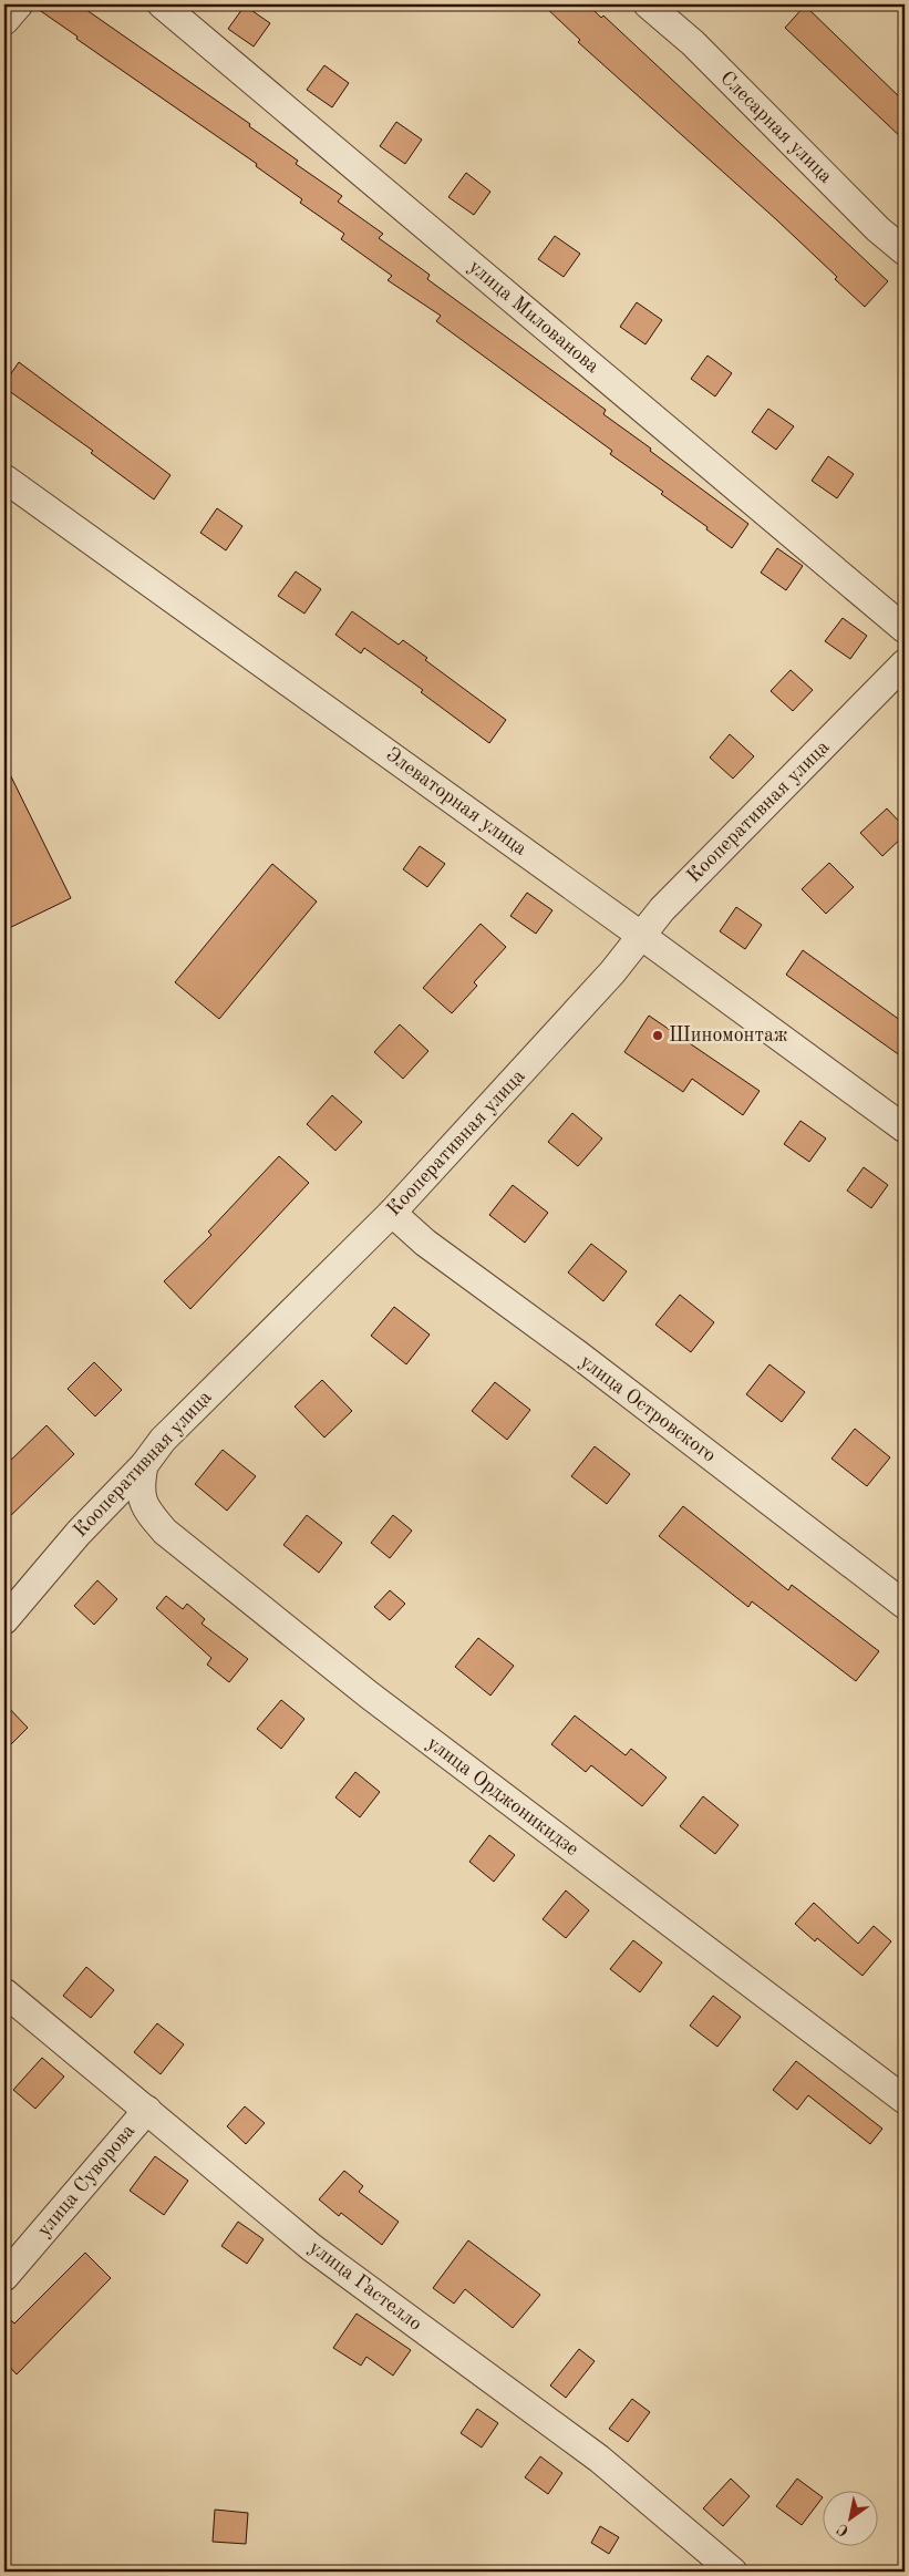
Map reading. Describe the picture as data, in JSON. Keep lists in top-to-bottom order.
{
  "streets": {
    "street": [
      "Слесарная улица",
      "улица Милованова",
      "Элеваторная улица",
      "Кооперативная улица",
      "улица Островского",
      "улица Орджоникидзе",
      "улица Суворова",
      "улица Гастелло"
    ]
  },
  "crossings": [
    ["Элеваторная улица", "Кооперативная улица"],
    ["Кооперативная улица", "улица Островского"],
    ["Кооперативная улица", "улица Орджоникидзе"],
    ["улица Суворова", "улица Гастелло"]
  ],
  "places": ["Шиномонтаж"],
  "north": "bottom left"
}
